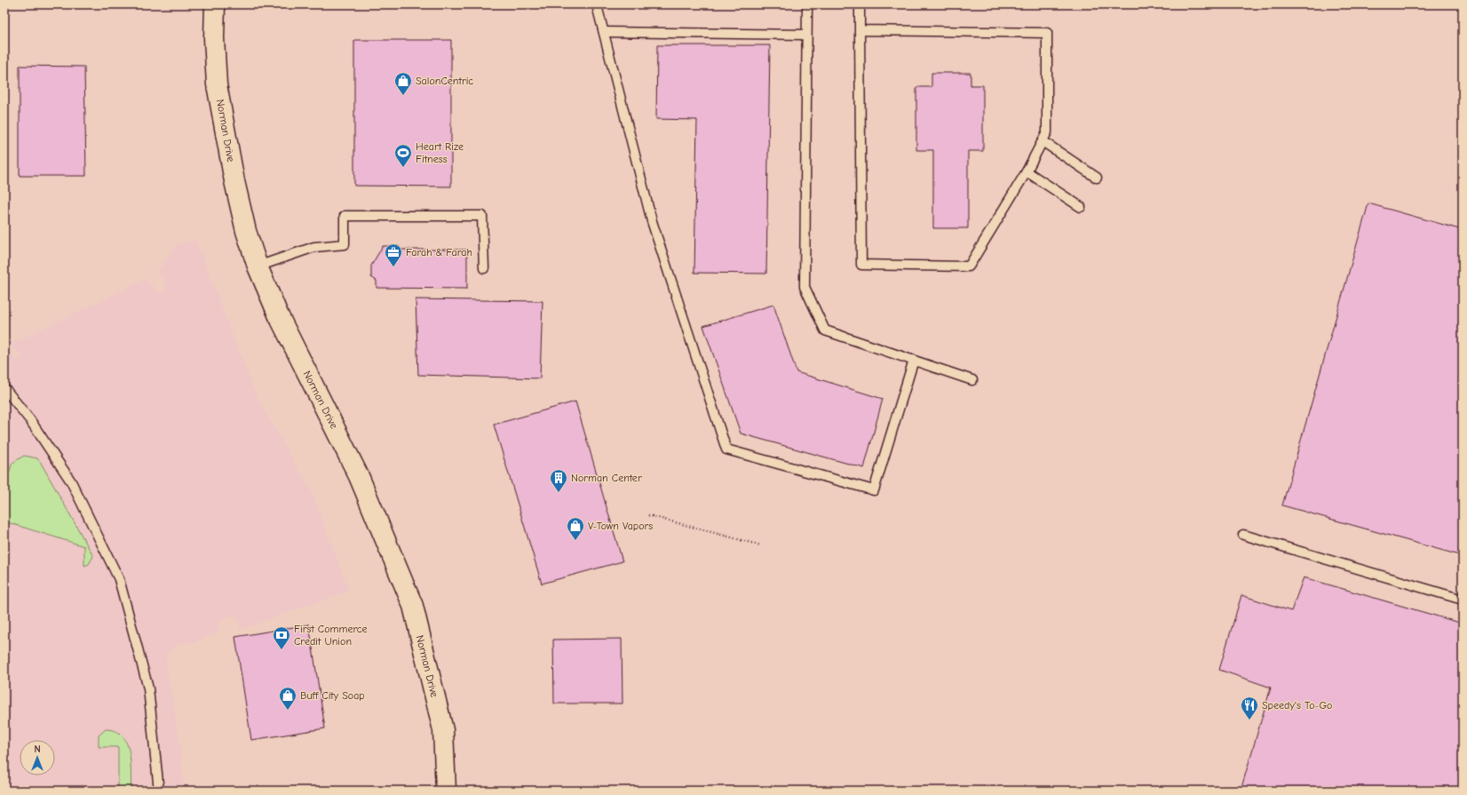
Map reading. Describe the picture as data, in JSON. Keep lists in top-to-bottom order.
{
  "streets": {
    "street": ["Norman Drive"]
  },
  "places": {
    "shop": ["SalonCentric", "V-Town Vapors", "Buff City Soap"],
    "sports": ["Heart Rize Fitness"],
    "office": ["Farah & Farah"],
    "building": ["Norman Center"],
    "bank": ["First Commerce Credit Union"],
    "restaurant": ["Speedy's To-Go"]
  },
  "north": "top"
}
